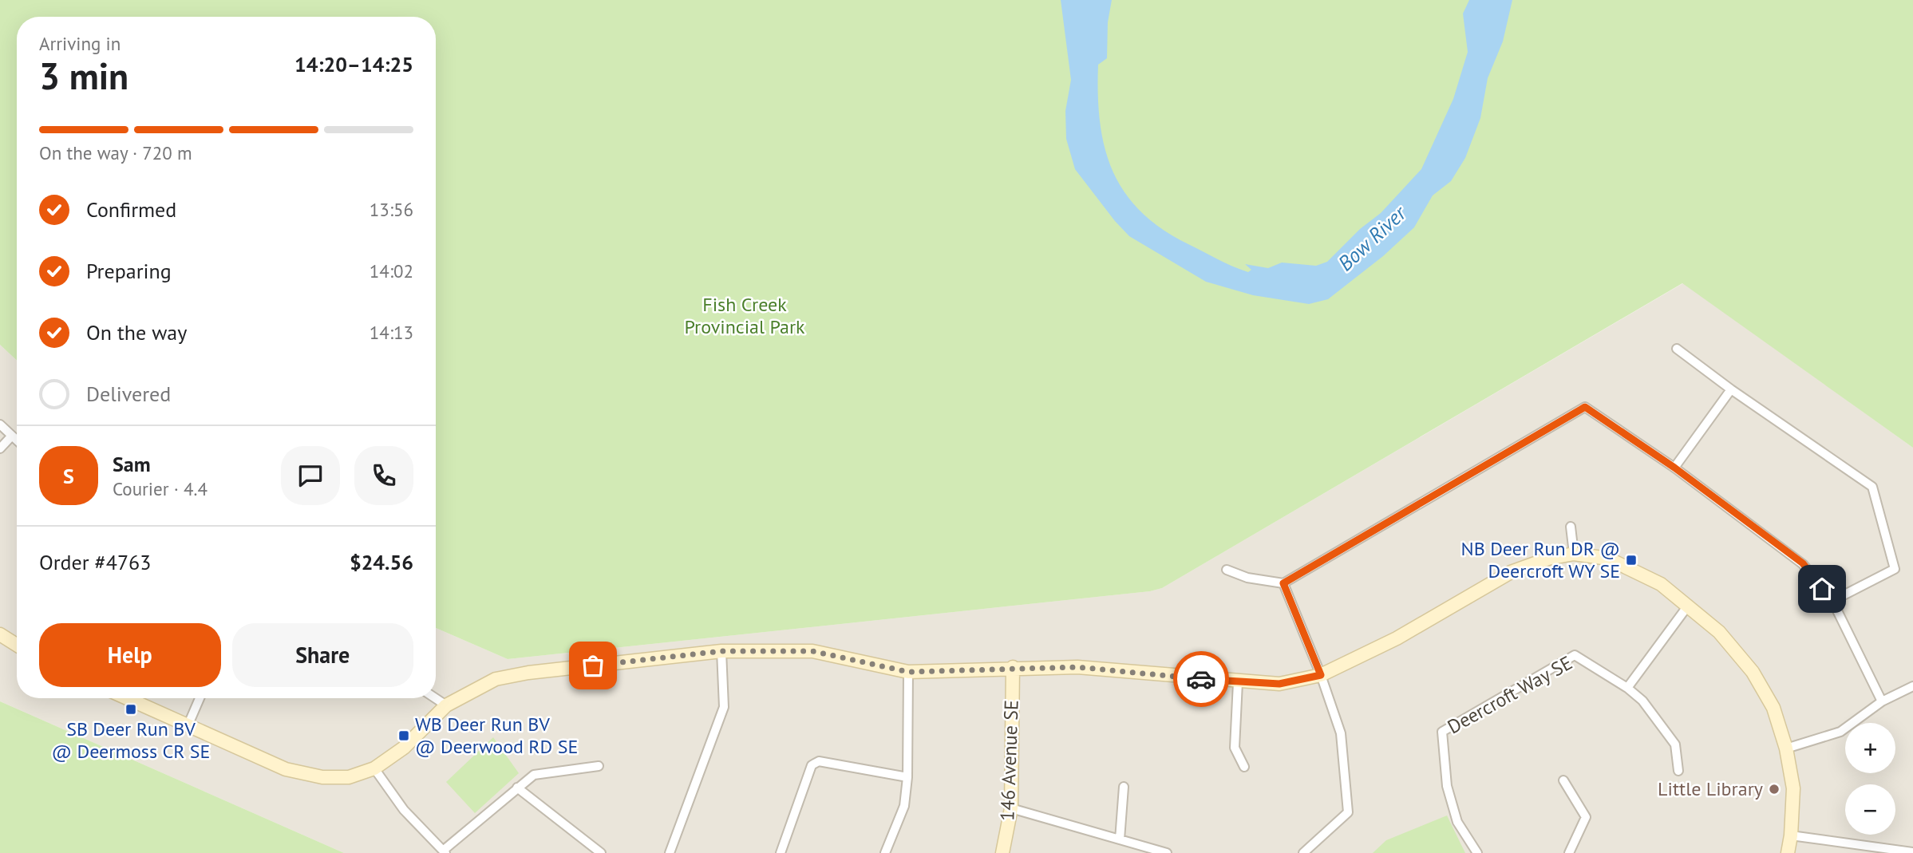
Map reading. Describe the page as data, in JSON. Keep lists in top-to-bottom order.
{
  "streets": {
    "street": ["Deercroft Way SE", "146 Avenue SE"]
  },
  "water": ["Bow River"],
  "parks": ["Fish Creek Provincial Park"],
  "places": {
    "transit": ["NB Deer Run DR @ Deercroft WY SE", "SB Deer Run BV @ Deermoss CR SE", "WB Deer Run BV @ Deerwood RD SE"],
    "other": ["Little Library"]
  },
  "page": {
    "heading": ["3 min", "Arriving in", "14:20–14:25"],
    "panel": [
      "Sam",
      "Courier · 4.4",
      "Order #4763",
      "$24.56"
    ],
    "bar": "On the way · 720 m",
    "list": [
      ["Confirmed", "13:56"],
      ["Preparing", "14:02"],
      ["On the way", "14:13"],
      "Delivered"
    ],
    "round": "S",
    "buttons": ["Help", "Share"],
    "map_buttons": ["+", "−"]
  }
}
